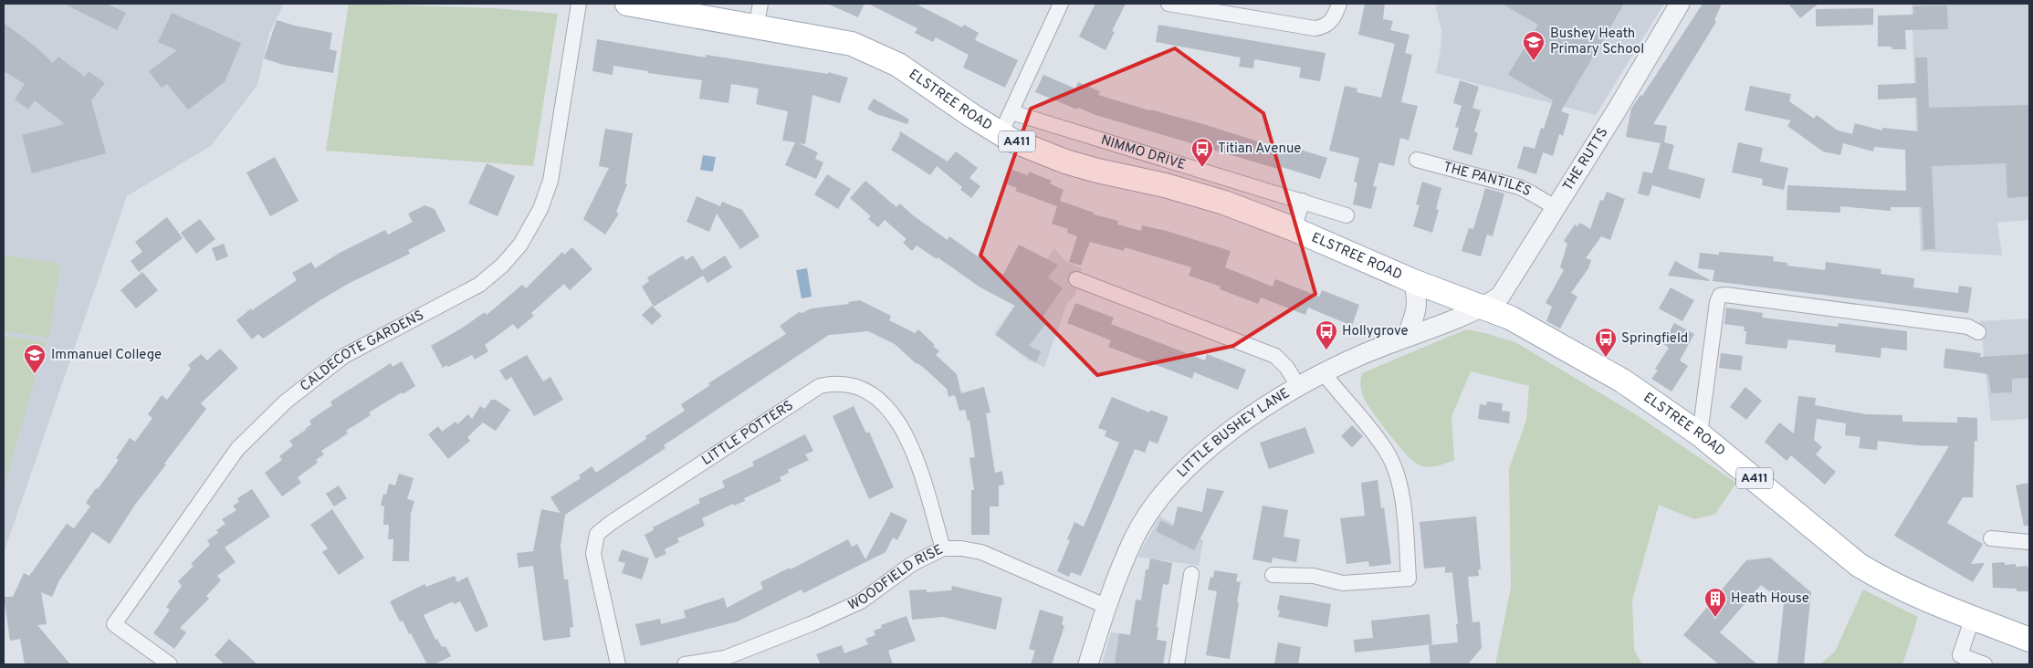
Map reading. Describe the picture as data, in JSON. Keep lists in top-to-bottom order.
{
  "streets": {
    "main road": ["ELSTREE ROAD", "A411"],
    "street": [
      "NIMMO DRIVE",
      "THE RUTTS",
      "THE PANTILES",
      "CALDECOTE GARDENS",
      "LITTLE POTTERS",
      "LITTLE BUSHEY LANE",
      "WOODFIELD RISE"
    ]
  },
  "crossings": [
    ["ELSTREE ROAD", "THE RUTTS"],
    ["ELSTREE ROAD", "LITTLE BUSHEY LANE"],
    ["THE RUTTS", "THE PANTILES"],
    ["THE RUTTS", "LITTLE BUSHEY LANE"],
    ["LITTLE POTTERS", "WOODFIELD RISE"],
    ["LITTLE BUSHEY LANE", "WOODFIELD RISE"]
  ],
  "places": {
    "school or university": ["Bushey Heath Primary School", "Immanuel College"],
    "bus stop": ["Titian Avenue", "Hollygrove", "Springfield"],
    "building": ["Heath House"]
  }
}
